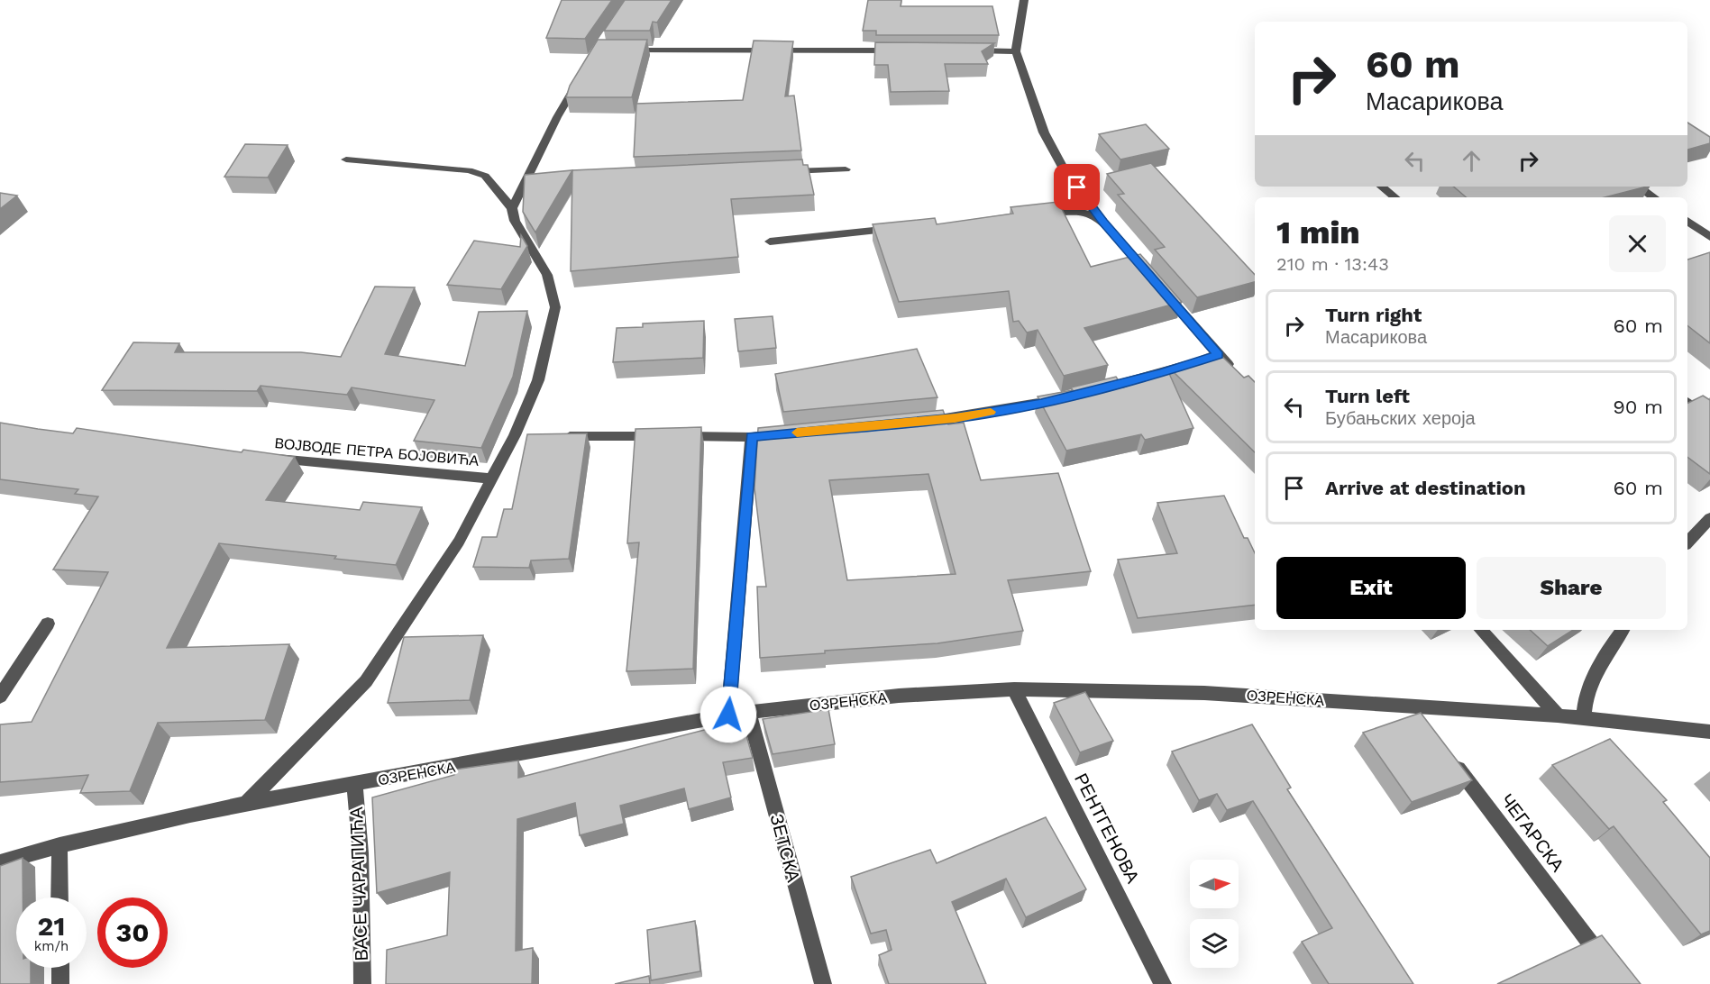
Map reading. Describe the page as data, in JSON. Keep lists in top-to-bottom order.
{
  "streets": {
    "street": [
      "ВОЈВОДЕ ПЕТРА БОЈОВИЋА",
      "ОЗРЕНСКА",
      "РЕНТГЕНОВА",
      "ЧЕГАРСКА",
      "ЗЕТСКА",
      "ВАСЕ ЧАРАПИЋА"
    ]
  },
  "crossings": [
    ["ВОЈВОДЕ ПЕТРА БОЈОВИЋА", "ОЗРЕНСКА"],
    ["ОЗРЕНСКА", "РЕНТГЕНОВА"],
    ["ОЗРЕНСКА", "ЗЕТСКА"],
    ["ОЗРЕНСКА", "ВАСЕ ЧАРАПИЋА"]
  ],
  "north": "right",
  "page": {
    "turn": ["60 m", "Масарикова"],
    "heading": ["1 min", "210 m · 13:43"],
    "list": [
      {
        "name": "Turn right",
        "note": "Масарикова",
        "value": "60 m"
      },
      {
        "name": "Turn left",
        "note": "Бубањских хероја",
        "value": "90 m"
      },
      {
        "name": "Arrive at destination",
        "value": "60 m"
      }
    ],
    "buttons": ["Exit", "Share"],
    "speed": "21 km/h",
    "limit": "30"
  }
}
